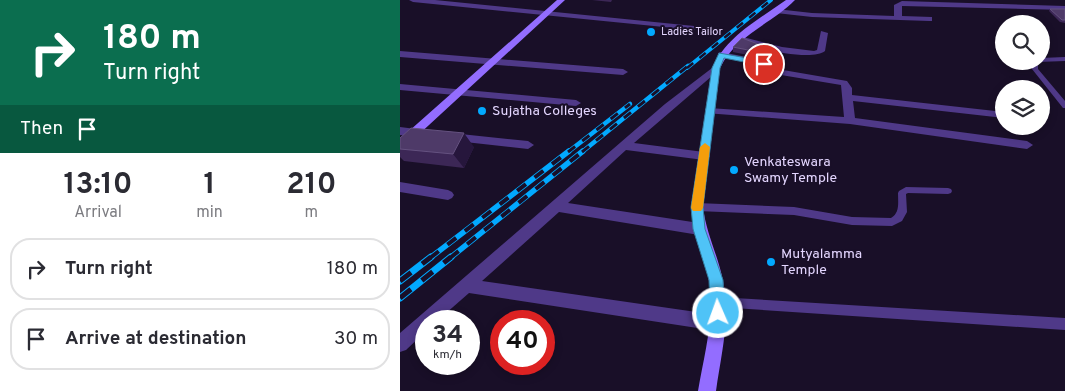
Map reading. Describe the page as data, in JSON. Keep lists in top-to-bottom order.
{
  "places": [
    "Ladies Tailor",
    "Sujatha Colleges",
    "Venkateswara Swamy Temple",
    "Mutyalamma Temple"
  ],
  "page": {
    "turn": ["180 m", "Turn right"],
    "then": "Then",
    "eta": [
      "13:10",
      "Arrival",
      "1",
      "min",
      "210",
      "m"
    ],
    "list": [
      {
        "name": "Turn right",
        "value": "180 m"
      },
      {
        "name": "Arrive at destination",
        "value": "30 m"
      }
    ],
    "speed": "34 km/h",
    "limit": "40"
  }
}
